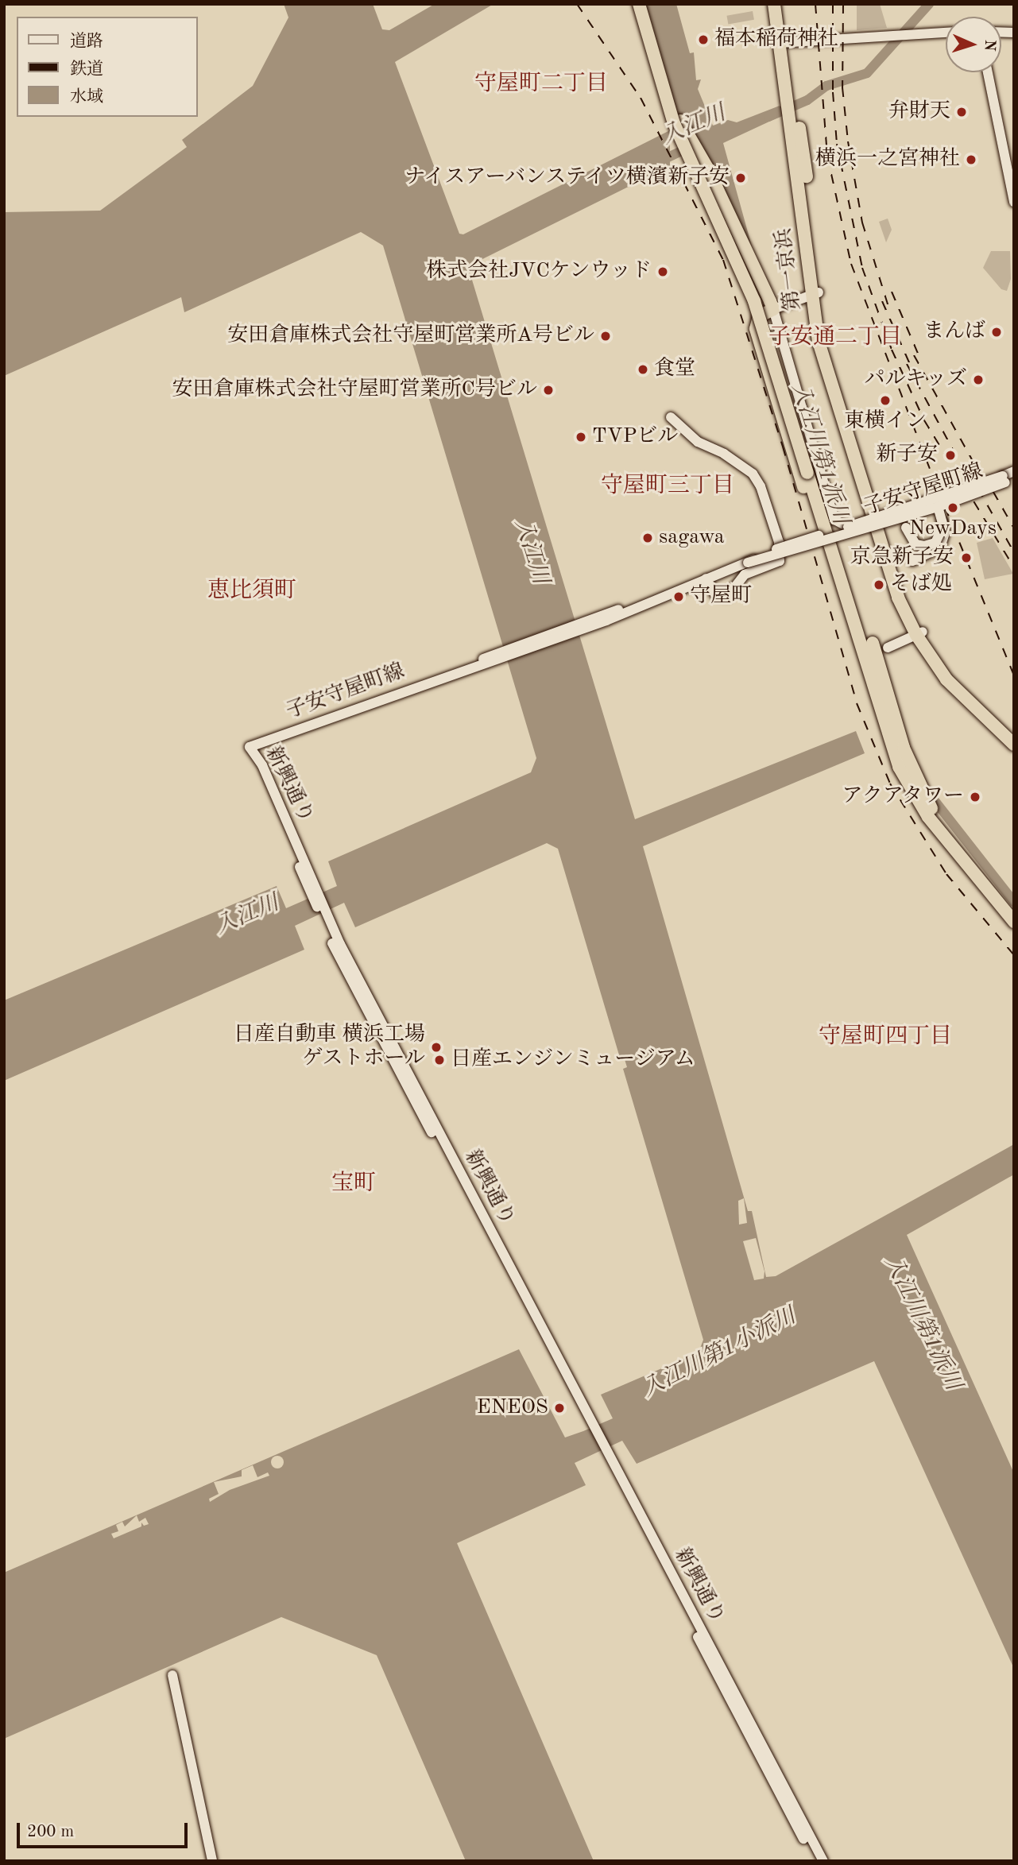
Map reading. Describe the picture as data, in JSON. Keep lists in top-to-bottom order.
{
  "streets": {
    "highway": ["第一京浜"],
    "street": ["子安守屋町線", "新興通り"]
  },
  "crossings": [
    ["子安守屋町線", "新興通り"]
  ],
  "districts": [
    "守屋町二丁目",
    "子安通二丁目",
    "守屋町三丁目",
    "恵比須町",
    "守屋町四丁目",
    "宝町"
  ],
  "water": ["入江川", "入江川第1派川", "入江川第1小派川"],
  "places": [
    "福本稲荷神社",
    "弁財天",
    "横浜一之宮神社",
    "ナイスアーバンステイツ横濱新子安",
    "株式会社JVCケンウッド",
    "まんば",
    "安田倉庫株式会社守屋町営業所A号ビル",
    "食堂",
    "パルキッズ",
    "安田倉庫株式会社守屋町営業所C号ビル",
    "東横イン",
    "TVPビル",
    "新子安",
    "NewDays",
    "sagawa",
    "京急新子安",
    "そば処",
    "守屋町",
    "アクアタワー",
    "日産自動車 横浜工場 ゲストホール",
    "日産エンジンミュージアム",
    "ENEOS"
  ],
  "legend": ["道路", "鉄道", "水域"],
  "scale_bar": "200 m",
  "north": "right"
}
